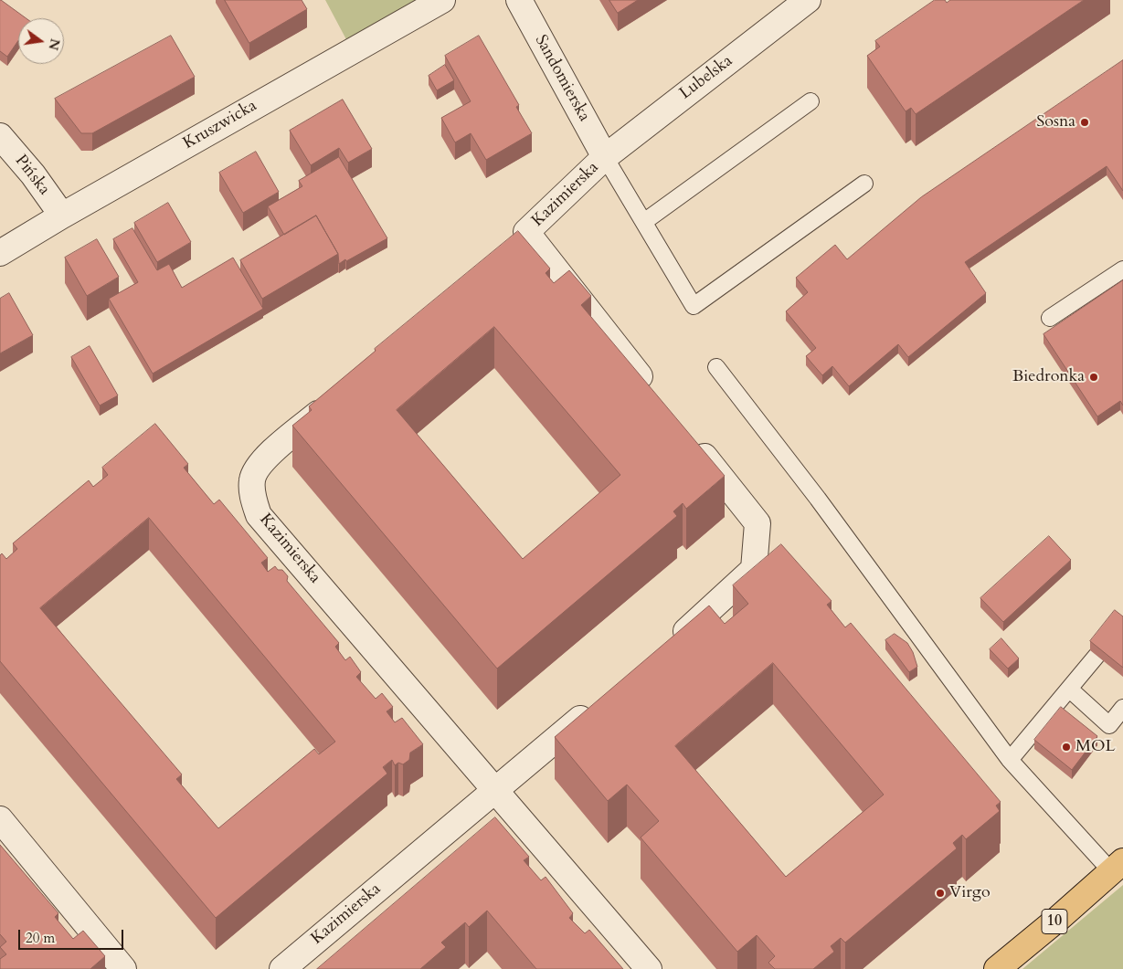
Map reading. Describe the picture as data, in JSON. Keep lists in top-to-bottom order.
{
  "streets": {
    "main road": ["10"],
    "street": [
      "Lubelska",
      "Sandomierska",
      "Kruszwicka",
      "Pińska",
      "Kazimierska"
    ]
  },
  "crossings": [
    ["Lubelska", "Sandomierska"],
    ["Lubelska", "Kazimierska"],
    ["Sandomierska", "Kazimierska"],
    ["Kruszwicka", "Pińska"]
  ],
  "places": [
    "Sosna",
    "Biedronka",
    "MOL",
    "Virgo"
  ],
  "scale_bar": "20 m",
  "north": "right"
}
